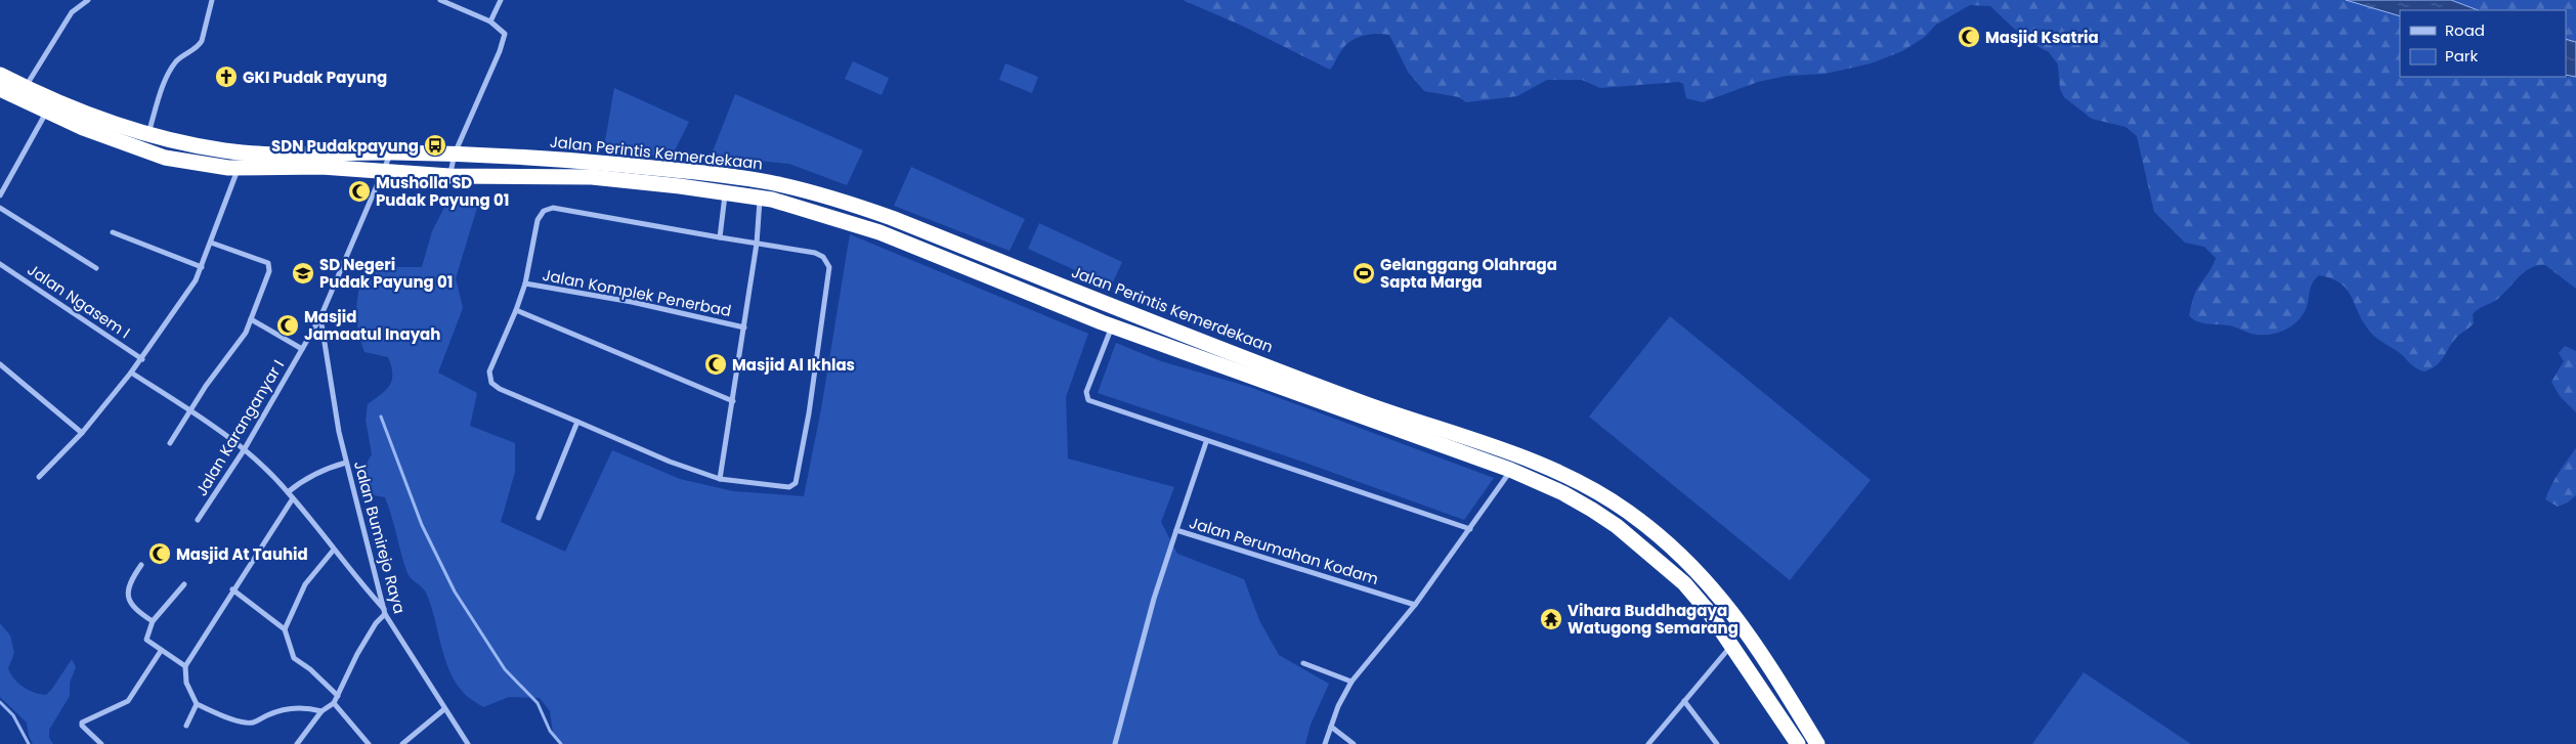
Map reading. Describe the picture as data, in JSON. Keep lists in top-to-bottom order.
{
  "streets": {
    "highway": ["Jalan Perintis Kemerdekaan"],
    "street": [
      "Jalan Komplek Penerbad",
      "Jalan Ngasem I",
      "Jalan Karanganyar I",
      "Jalan Bumirejo Raya",
      "Jalan Perumahan Kodam"
    ]
  },
  "crossings": [
    ["Jalan Perintis Kemerdekaan", "Jalan Komplek Penerbad"],
    ["Jalan Perintis Kemerdekaan", "Jalan Karanganyar I"],
    ["Jalan Karanganyar I", "Jalan Bumirejo Raya"]
  ],
  "places": {
    "mosque": [
      "Masjid Ksatria",
      "Musholla SD Pudak Payung 01",
      "Masjid Jamaatul Inayah",
      "Masjid Al Ikhlas",
      "Masjid At Tauhid"
    ],
    "church": ["GKI Pudak Payung"],
    "bus stop": ["SDN Pudakpayung"],
    "school or university": ["SD Negeri Pudak Payung 01"],
    "sports": ["Gelanggang Olahraga Sapta Marga"],
    "temple": ["Vihara Buddhagaya Watugong Semarang"]
  },
  "legend": ["Road", "Park"]
}
